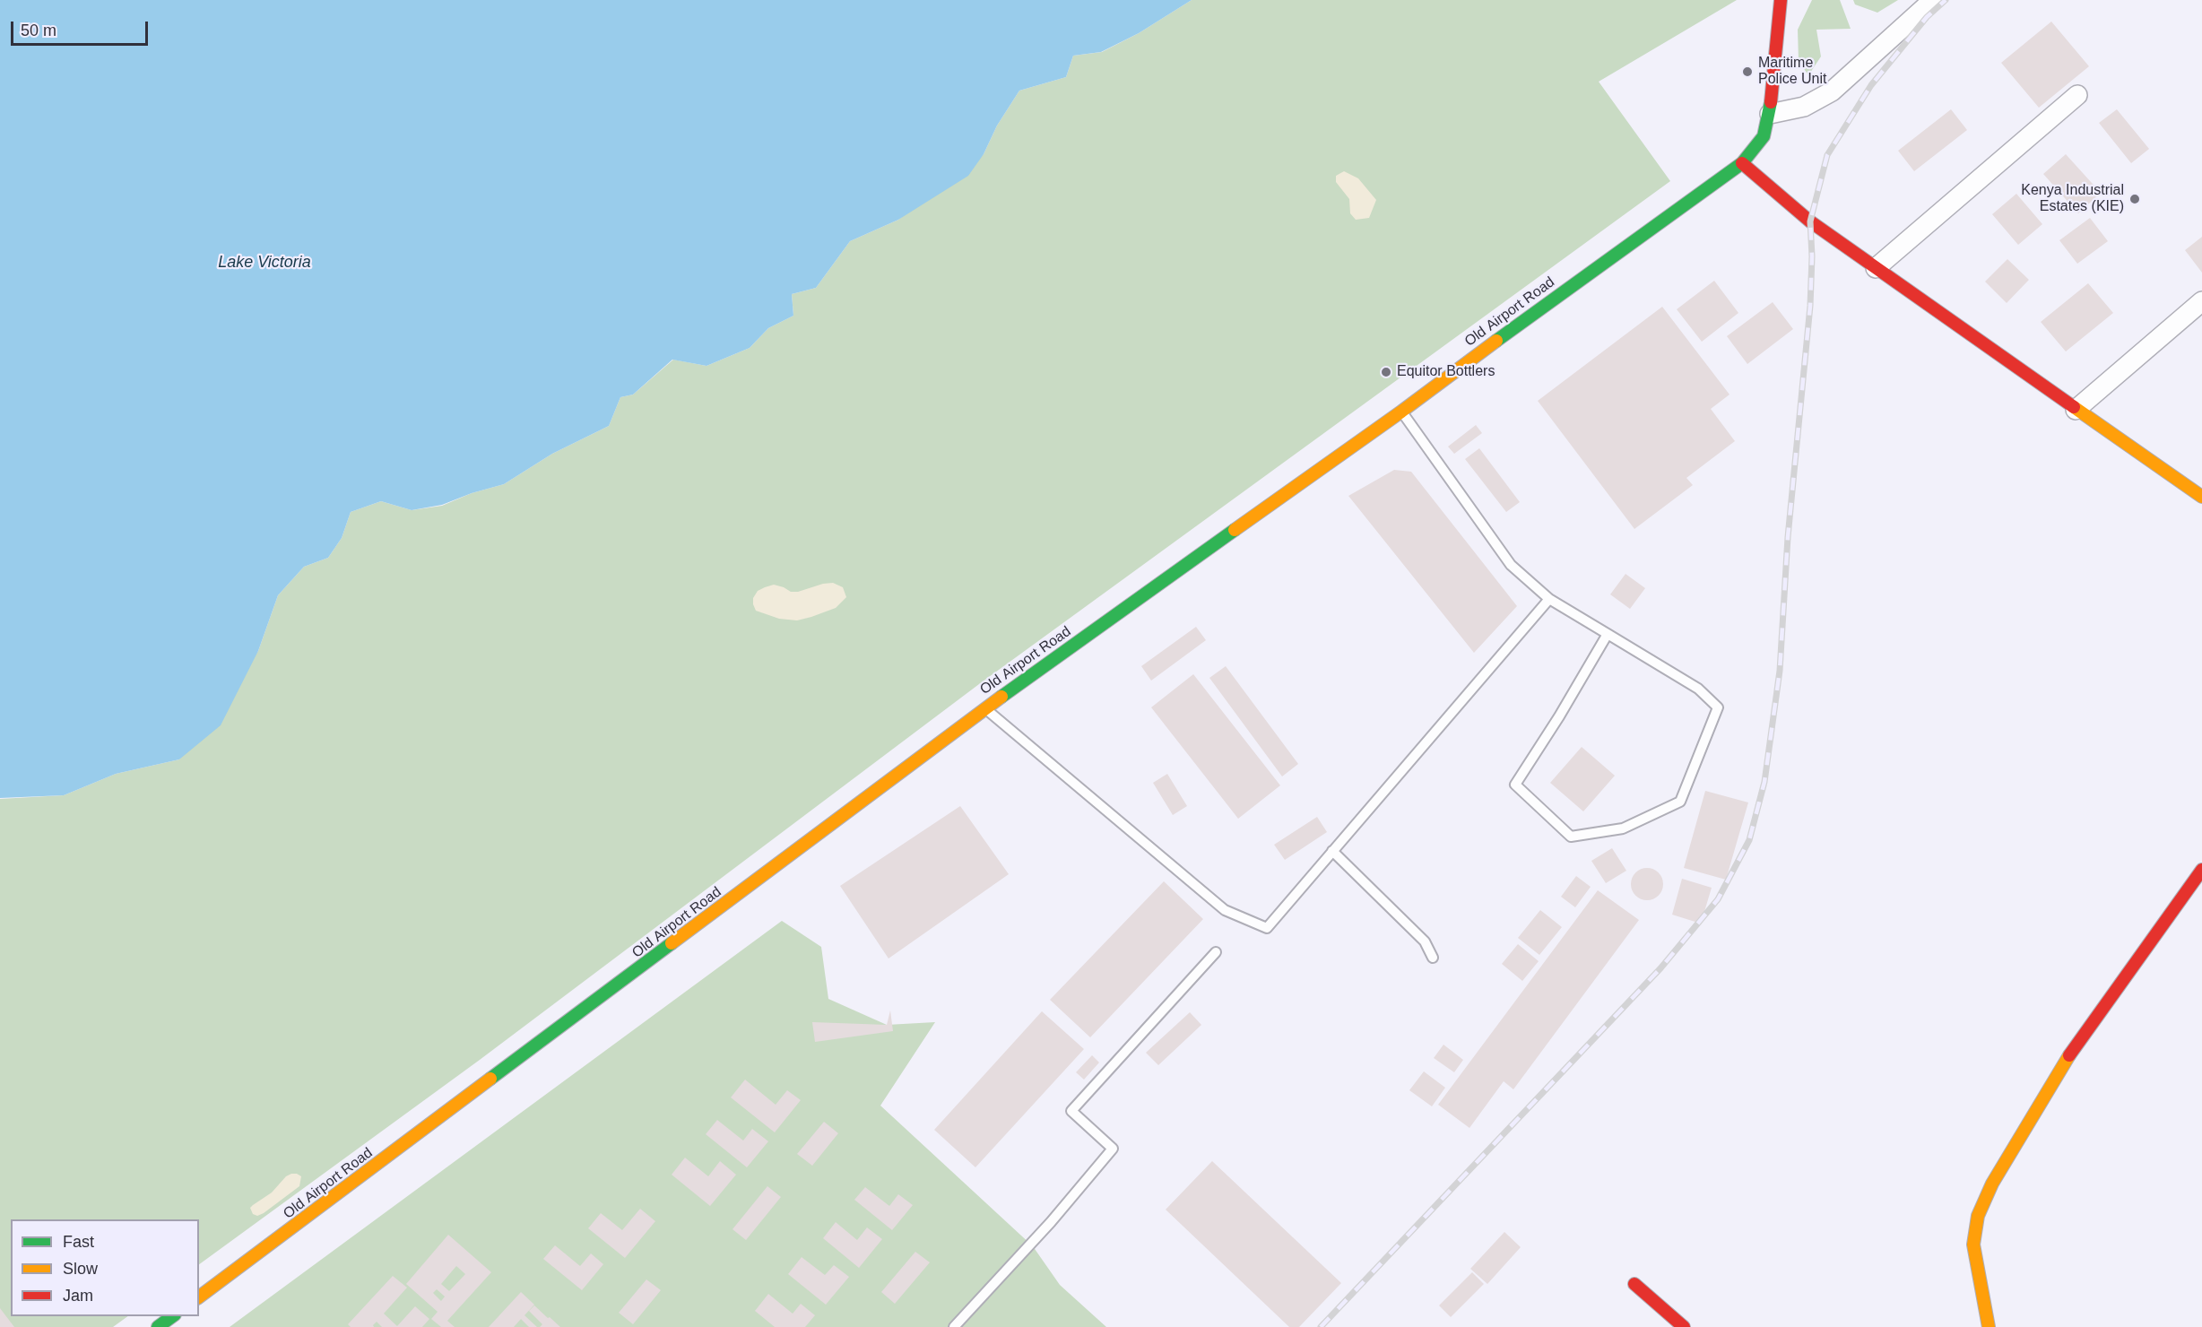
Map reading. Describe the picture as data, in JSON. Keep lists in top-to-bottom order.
{
  "streets": {
    "main road": ["Old Airport Road"]
  },
  "water": ["Lake Victoria"],
  "places": ["Maritime Police Unit", "Kenya Industrial Estates (KIE)", "Equitor Bottlers"],
  "legend": ["Fast", "Slow", "Jam"],
  "scale_bar": "50 m"
}
